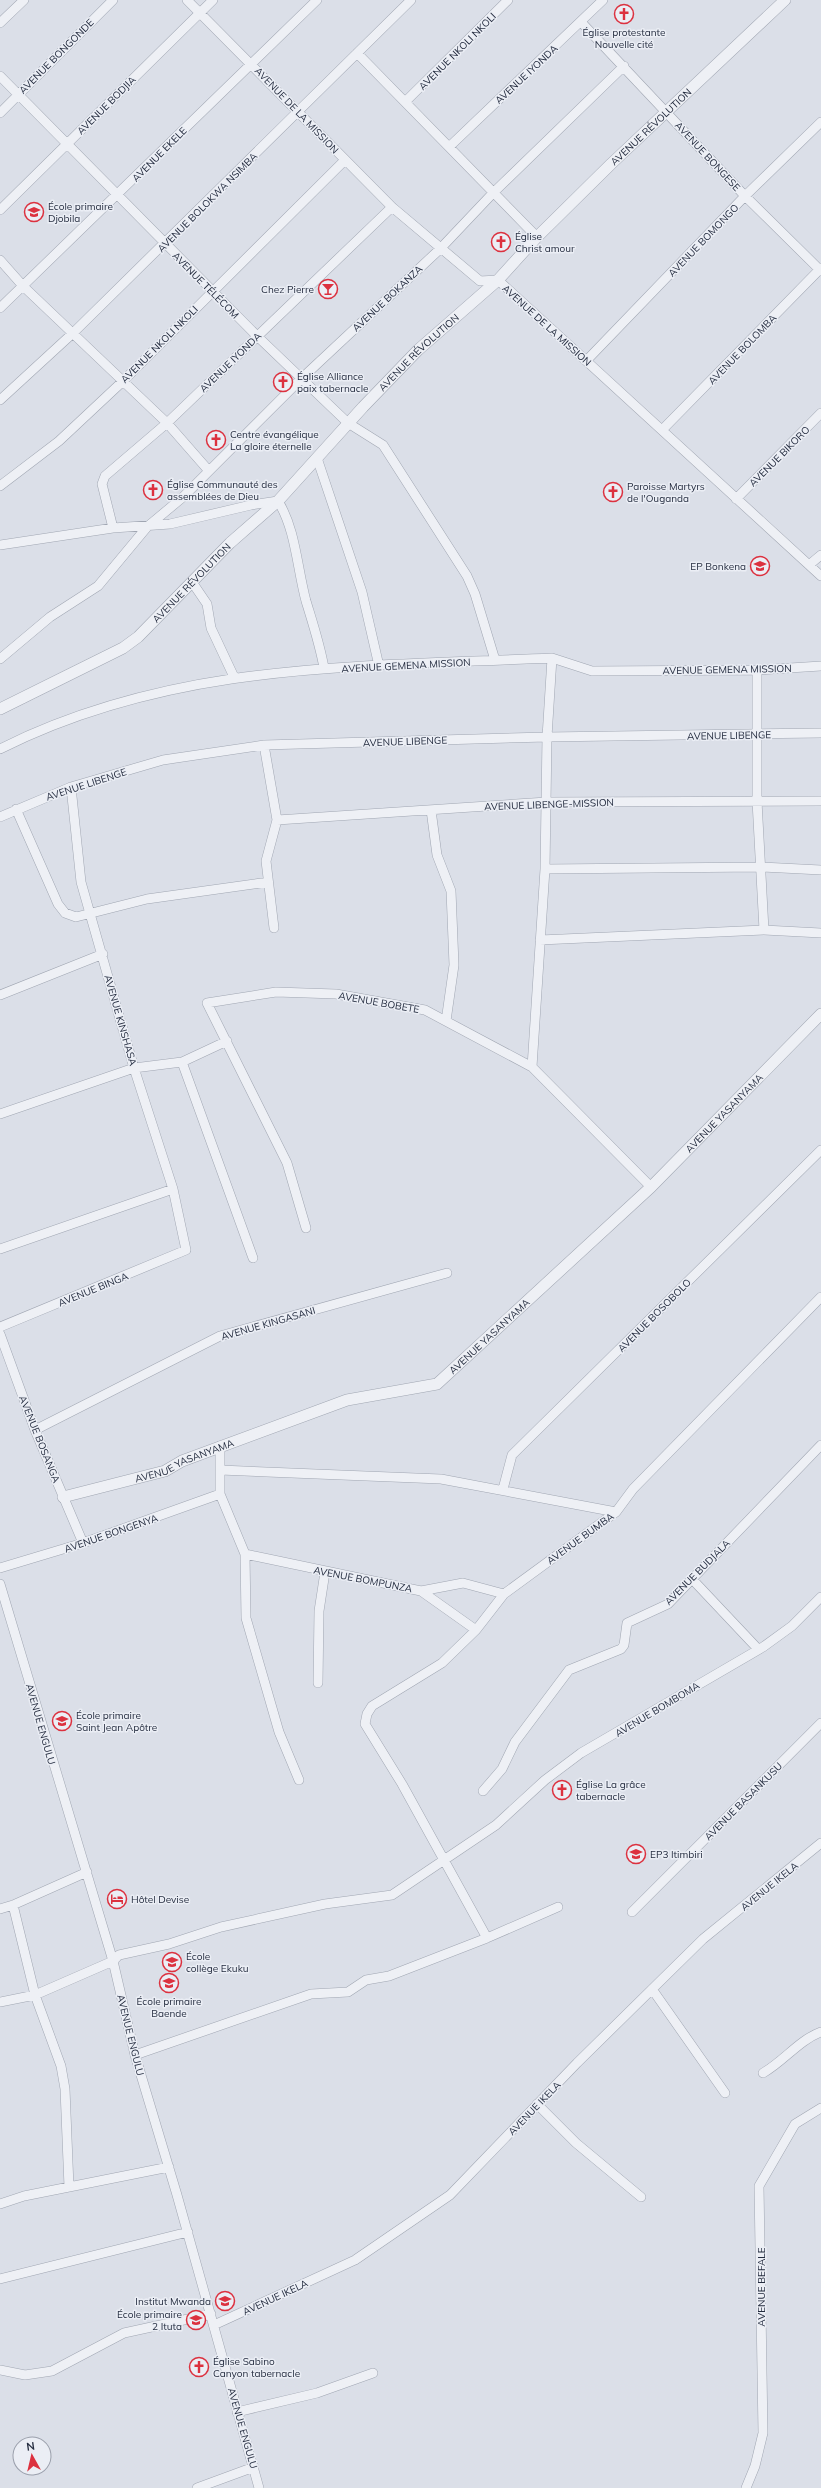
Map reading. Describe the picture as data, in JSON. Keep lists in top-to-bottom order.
{
  "streets": {
    "street": [
      "AVENUE NKOLI NKOLI",
      "AVENUE BONGONDE",
      "AVENUE IYONDA",
      "AVENUE BODJIA",
      "AVENUE DE LA MISSION",
      "AVENUE RÉVOLUTION",
      "AVENUE EKELE",
      "AVENUE BONGESE",
      "AVENUE BOLOKWA NSIMBA",
      "AVENUE BOMONGO",
      "AVENUE TÉLÉCOM",
      "AVENUE BOKANZA",
      "AVENUE BOLOMBA",
      "AVENUE BIKORO",
      "AVENUE GEMENA MISSION",
      "AVENUE LIBENGE",
      "AVENUE LIBENGE-MISSION",
      "AVENUE BOBETE",
      "AVENUE KINSHASA",
      "AVENUE YASANYAMA",
      "AVENUE BINGA",
      "AVENUE BOSOBOLO",
      "AVENUE KINGASANI",
      "AVENUE BOSANGA",
      "AVENUE BONGENYA",
      "AVENUE BUMBA",
      "AVENUE BUDJALA",
      "AVENUE BOMPUNZA",
      "AVENUE BOMBOMA",
      "AVENUE ENGULU",
      "AVENUE BASANKUSU",
      "AVENUE IKELA",
      "AVENUE BEFALE"
    ]
  },
  "crossings": [
    ["AVENUE NKOLI NKOLI", "AVENUE DE LA MISSION"],
    ["AVENUE NKOLI NKOLI", "AVENUE TÉLÉCOM"],
    ["AVENUE BONGONDE", "AVENUE TÉLÉCOM"],
    ["AVENUE IYONDA", "AVENUE DE LA MISSION"],
    ["AVENUE IYONDA", "AVENUE BONGESE"],
    ["AVENUE IYONDA", "AVENUE TÉLÉCOM"],
    ["AVENUE BODJIA", "AVENUE DE LA MISSION"],
    ["AVENUE BODJIA", "AVENUE TÉLÉCOM"],
    ["AVENUE DE LA MISSION", "AVENUE RÉVOLUTION"],
    ["AVENUE DE LA MISSION", "AVENUE EKELE"],
    ["AVENUE DE LA MISSION", "AVENUE BOLOKWA NSIMBA"],
    ["AVENUE DE LA MISSION", "AVENUE BOMONGO"],
    ["AVENUE DE LA MISSION", "AVENUE BOKANZA"],
    ["AVENUE DE LA MISSION", "AVENUE BOLOMBA"],
    ["AVENUE DE LA MISSION", "AVENUE BIKORO"],
    ["AVENUE RÉVOLUTION", "AVENUE BONGESE"],
    ["AVENUE RÉVOLUTION", "AVENUE TÉLÉCOM"],
    ["AVENUE EKELE", "AVENUE TÉLÉCOM"],
    ["AVENUE BONGESE", "AVENUE BOMONGO"],
    ["AVENUE BONGESE", "AVENUE BOKANZA"],
    ["AVENUE BONGESE", "AVENUE BOLOMBA"],
    ["AVENUE BOLOKWA NSIMBA", "AVENUE TÉLÉCOM"],
    ["AVENUE TÉLÉCOM", "AVENUE BOKANZA"],
    ["AVENUE TÉLÉCOM", "AVENUE GEMENA MISSION"],
    ["AVENUE LIBENGE", "AVENUE KINSHASA"],
    ["AVENUE BOBETE", "AVENUE YASANYAMA"],
    ["AVENUE KINSHASA", "AVENUE BINGA"],
    ["AVENUE YASANYAMA", "AVENUE BOSANGA"],
    ["AVENUE KINGASANI", "AVENUE BOSANGA"],
    ["AVENUE BOSANGA", "AVENUE BONGENYA"],
    ["AVENUE BUMBA", "AVENUE BOMPUNZA"],
    ["AVENUE BUMBA", "AVENUE BOMBOMA"],
    ["AVENUE BOMBOMA", "AVENUE ENGULU"],
    ["AVENUE ENGULU", "AVENUE IKELA"]
  ],
  "places": {
    "church": [
      "Église protestante Nouvelle cité",
      "Église Christ amour",
      "Église Alliance paix tabernacle",
      "Centre évangélique La gloire éternelle",
      "Église Communauté des assemblées de Dieu",
      "Paroisse Martyrs de l'Ouganda",
      "Église La grâce tabernacle",
      "Église Sabino Canyon tabernacle"
    ],
    "school or university": [
      "École primaire Djobila",
      "EP Bonkena",
      "École primaire Saint Jean Apôtre",
      "EP3 Itimbiri",
      "École collège Ekuku",
      "École primaire Baende",
      "Institut Mwanda",
      "École primaire 2 Ituta"
    ],
    "bar": ["Chez Pierre"],
    "hotel": ["Hôtel Devise"]
  },
  "north": "top"
}
